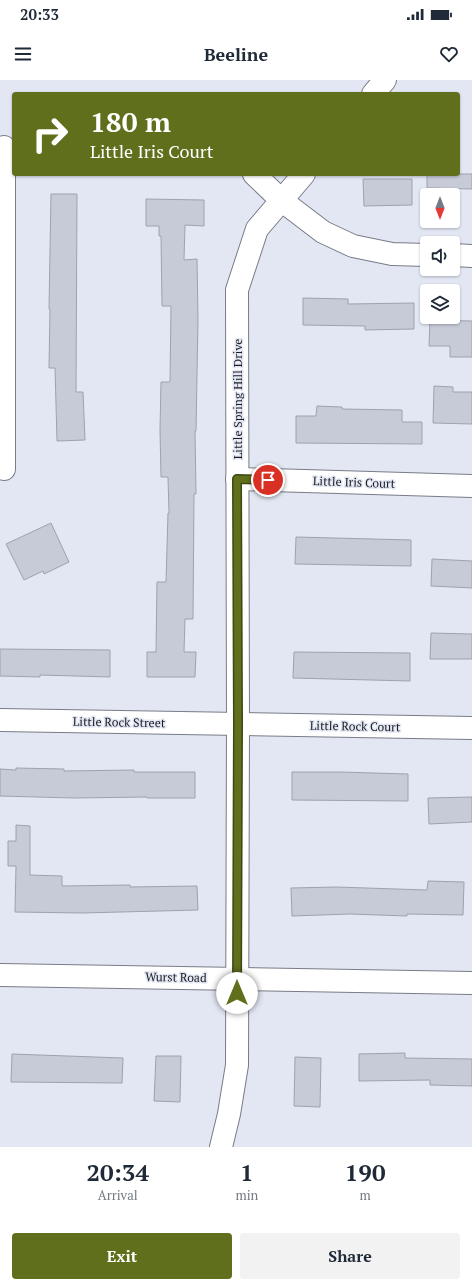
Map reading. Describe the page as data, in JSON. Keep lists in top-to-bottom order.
{
  "streets": {
    "street": [
      "Little Spring Hill Drive",
      "Little Iris Court",
      "Little Rock Street",
      "Little Rock Court",
      "Wurst Road"
    ]
  },
  "crossings": [
    ["Little Spring Hill Drive", "Little Iris Court"],
    ["Little Spring Hill Drive", "Little Rock Street"],
    ["Little Spring Hill Drive", "Little Rock Court"],
    ["Little Spring Hill Drive", "Wurst Road"],
    ["Little Rock Street", "Little Rock Court"]
  ],
  "north": "bottom",
  "page": {
    "status": "20:33",
    "header": "Beeline",
    "turn": ["180 m", "Little Iris Court"],
    "eta": [
      "20:34",
      "Arrival",
      "1",
      "min",
      "190",
      "m"
    ],
    "buttons": ["Exit", "Share"]
  }
}
